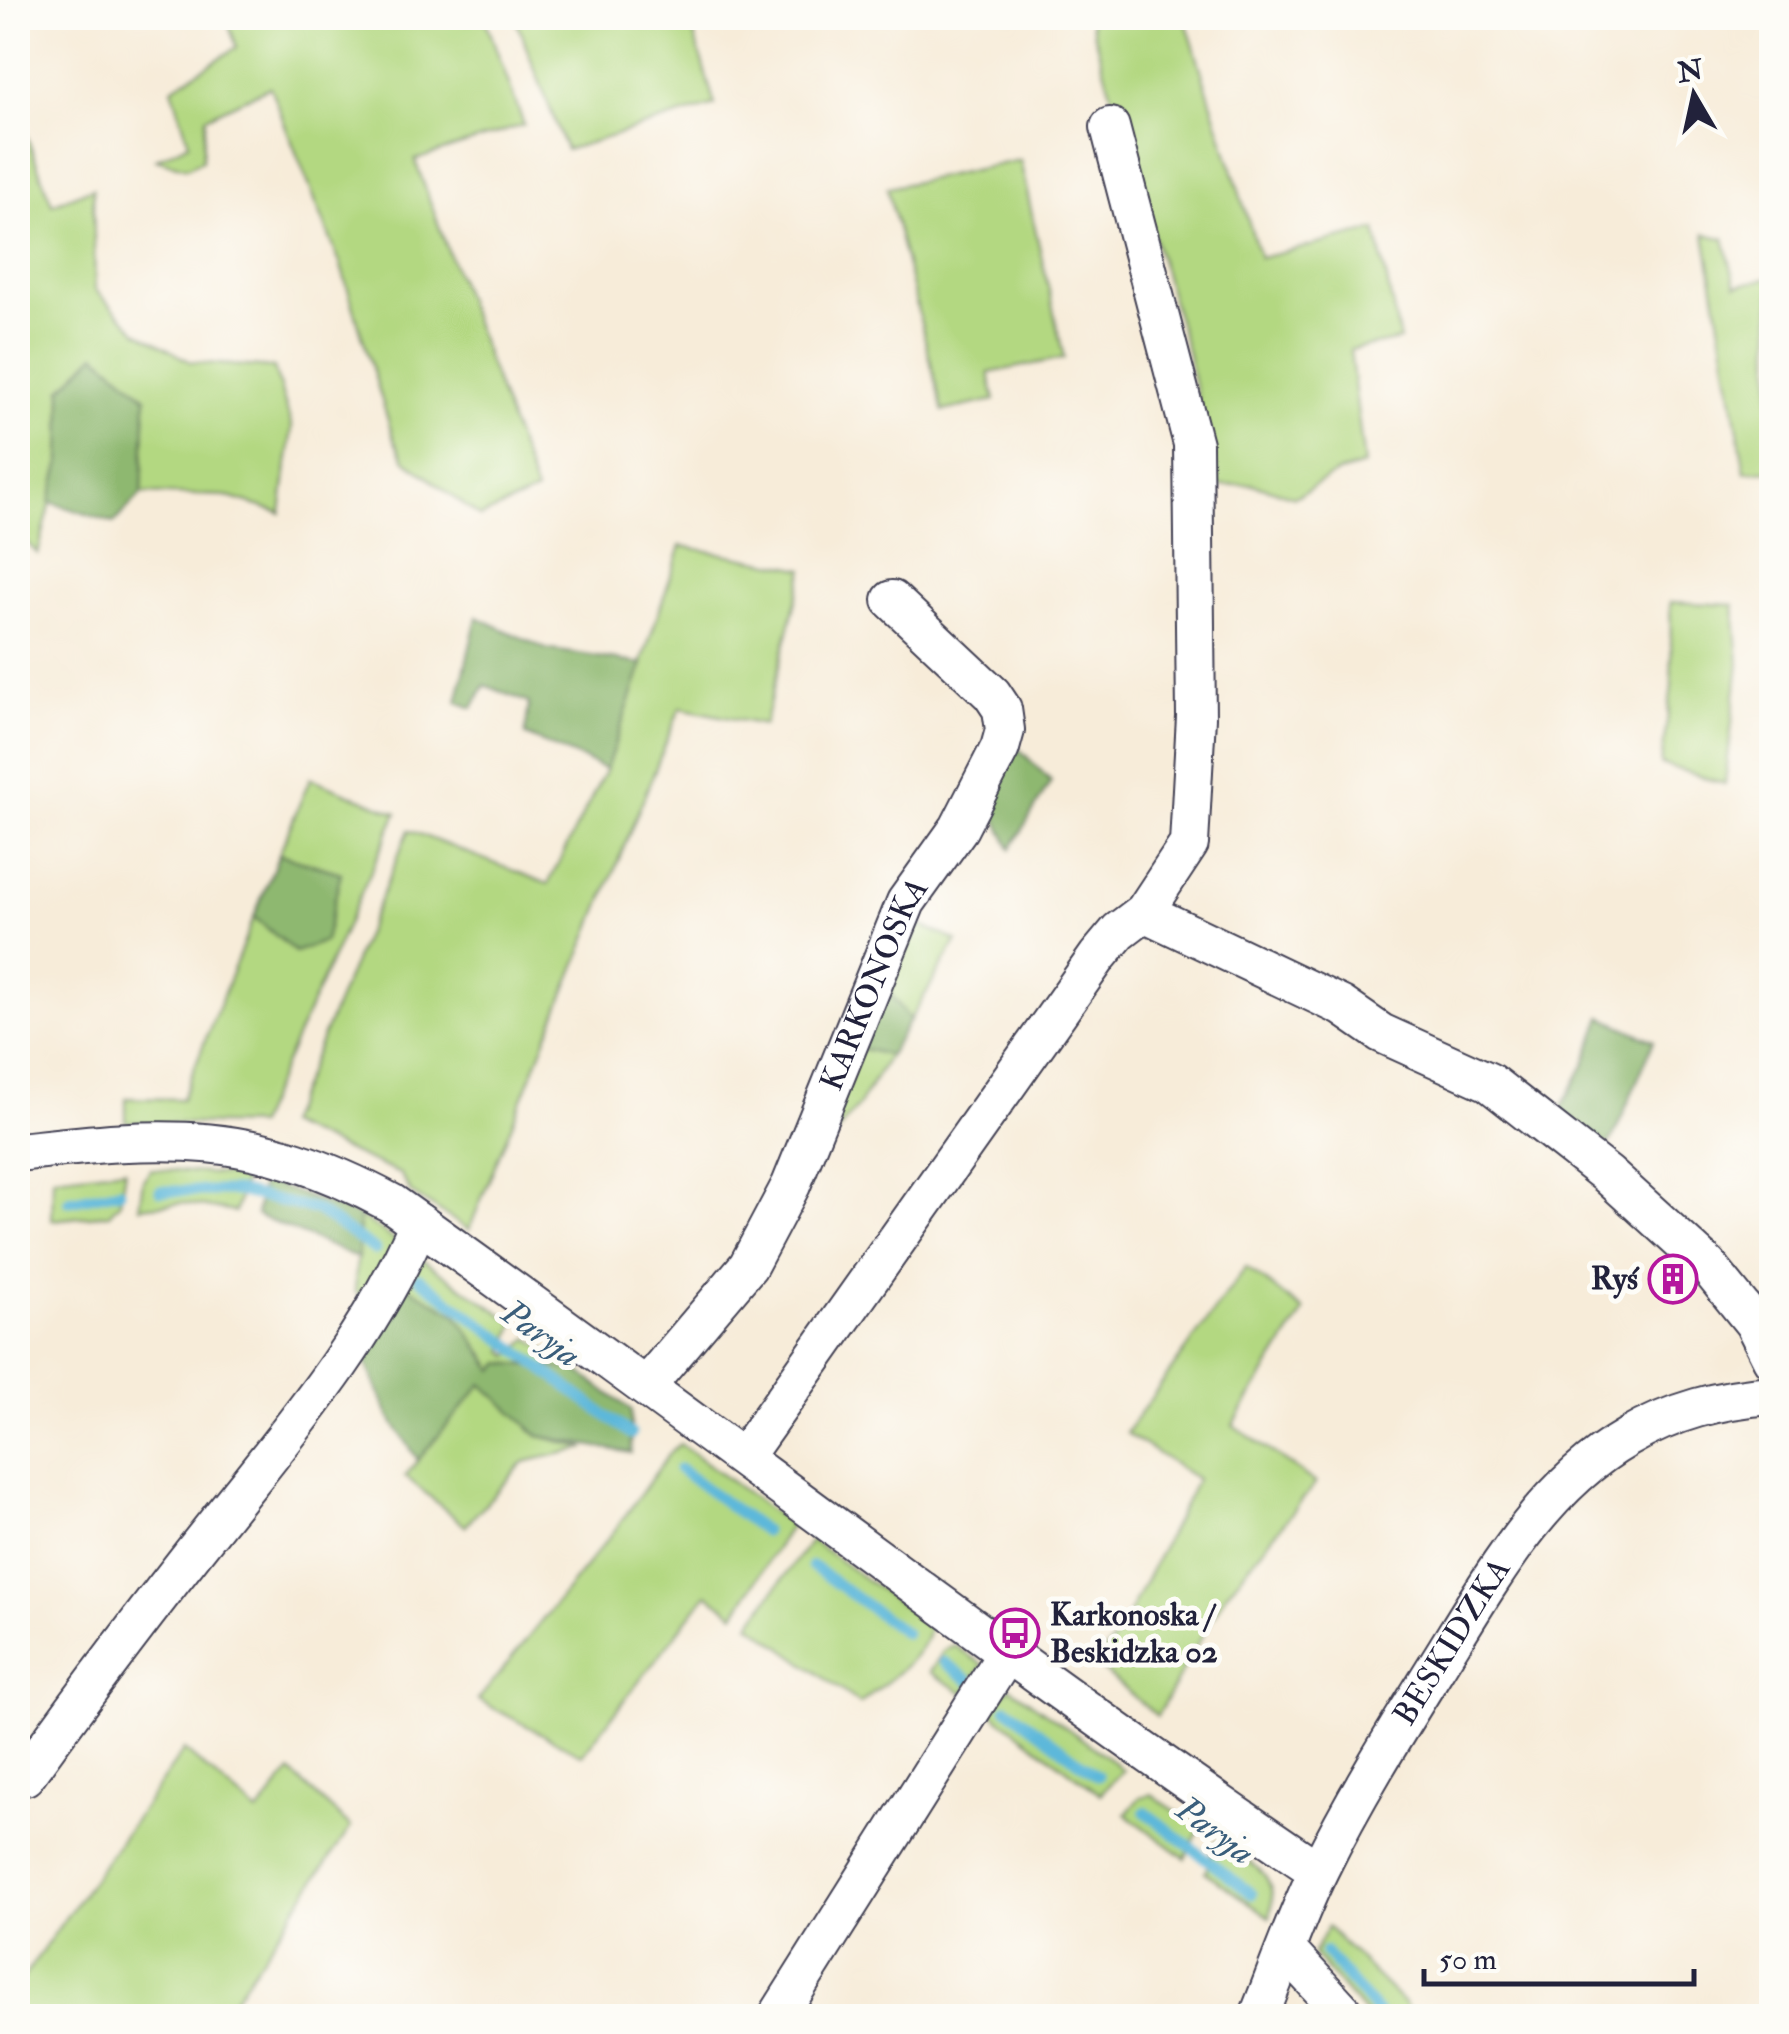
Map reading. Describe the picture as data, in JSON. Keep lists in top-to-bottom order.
{
  "streets": {
    "street": ["KARKONOSKA", "BESKIDZKA"]
  },
  "water": ["Paryja"],
  "places": {
    "building": ["Ryś"],
    "bus stop": ["Karkonoska / Beskidzka 02"]
  },
  "scale_bar": "50 m",
  "north": "top"
}
